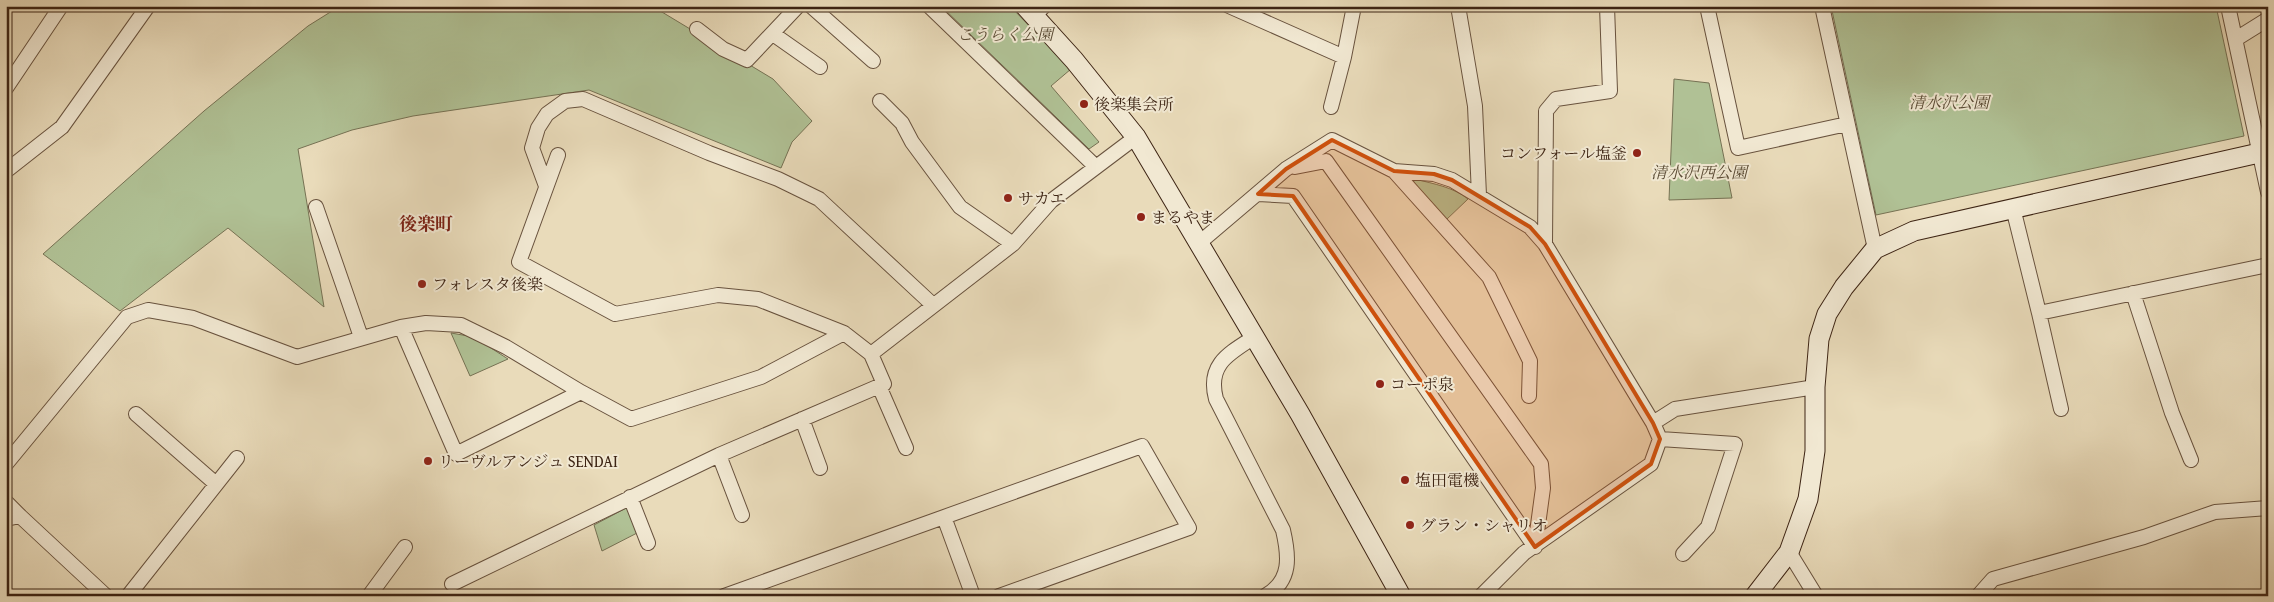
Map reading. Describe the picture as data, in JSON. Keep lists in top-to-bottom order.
{
  "districts": ["後楽町"],
  "parks": ["こうらく公園", "清水沢公園", "清水沢西公園"],
  "places": [
    "後楽集会所",
    "コンフォール塩釜",
    "サカエ",
    "まるやま",
    "フォレスタ後楽",
    "コーポ泉",
    "リーヴルアンジュ SENDAI",
    "塩田電機",
    "グラン・シャリオ"
  ]
}
